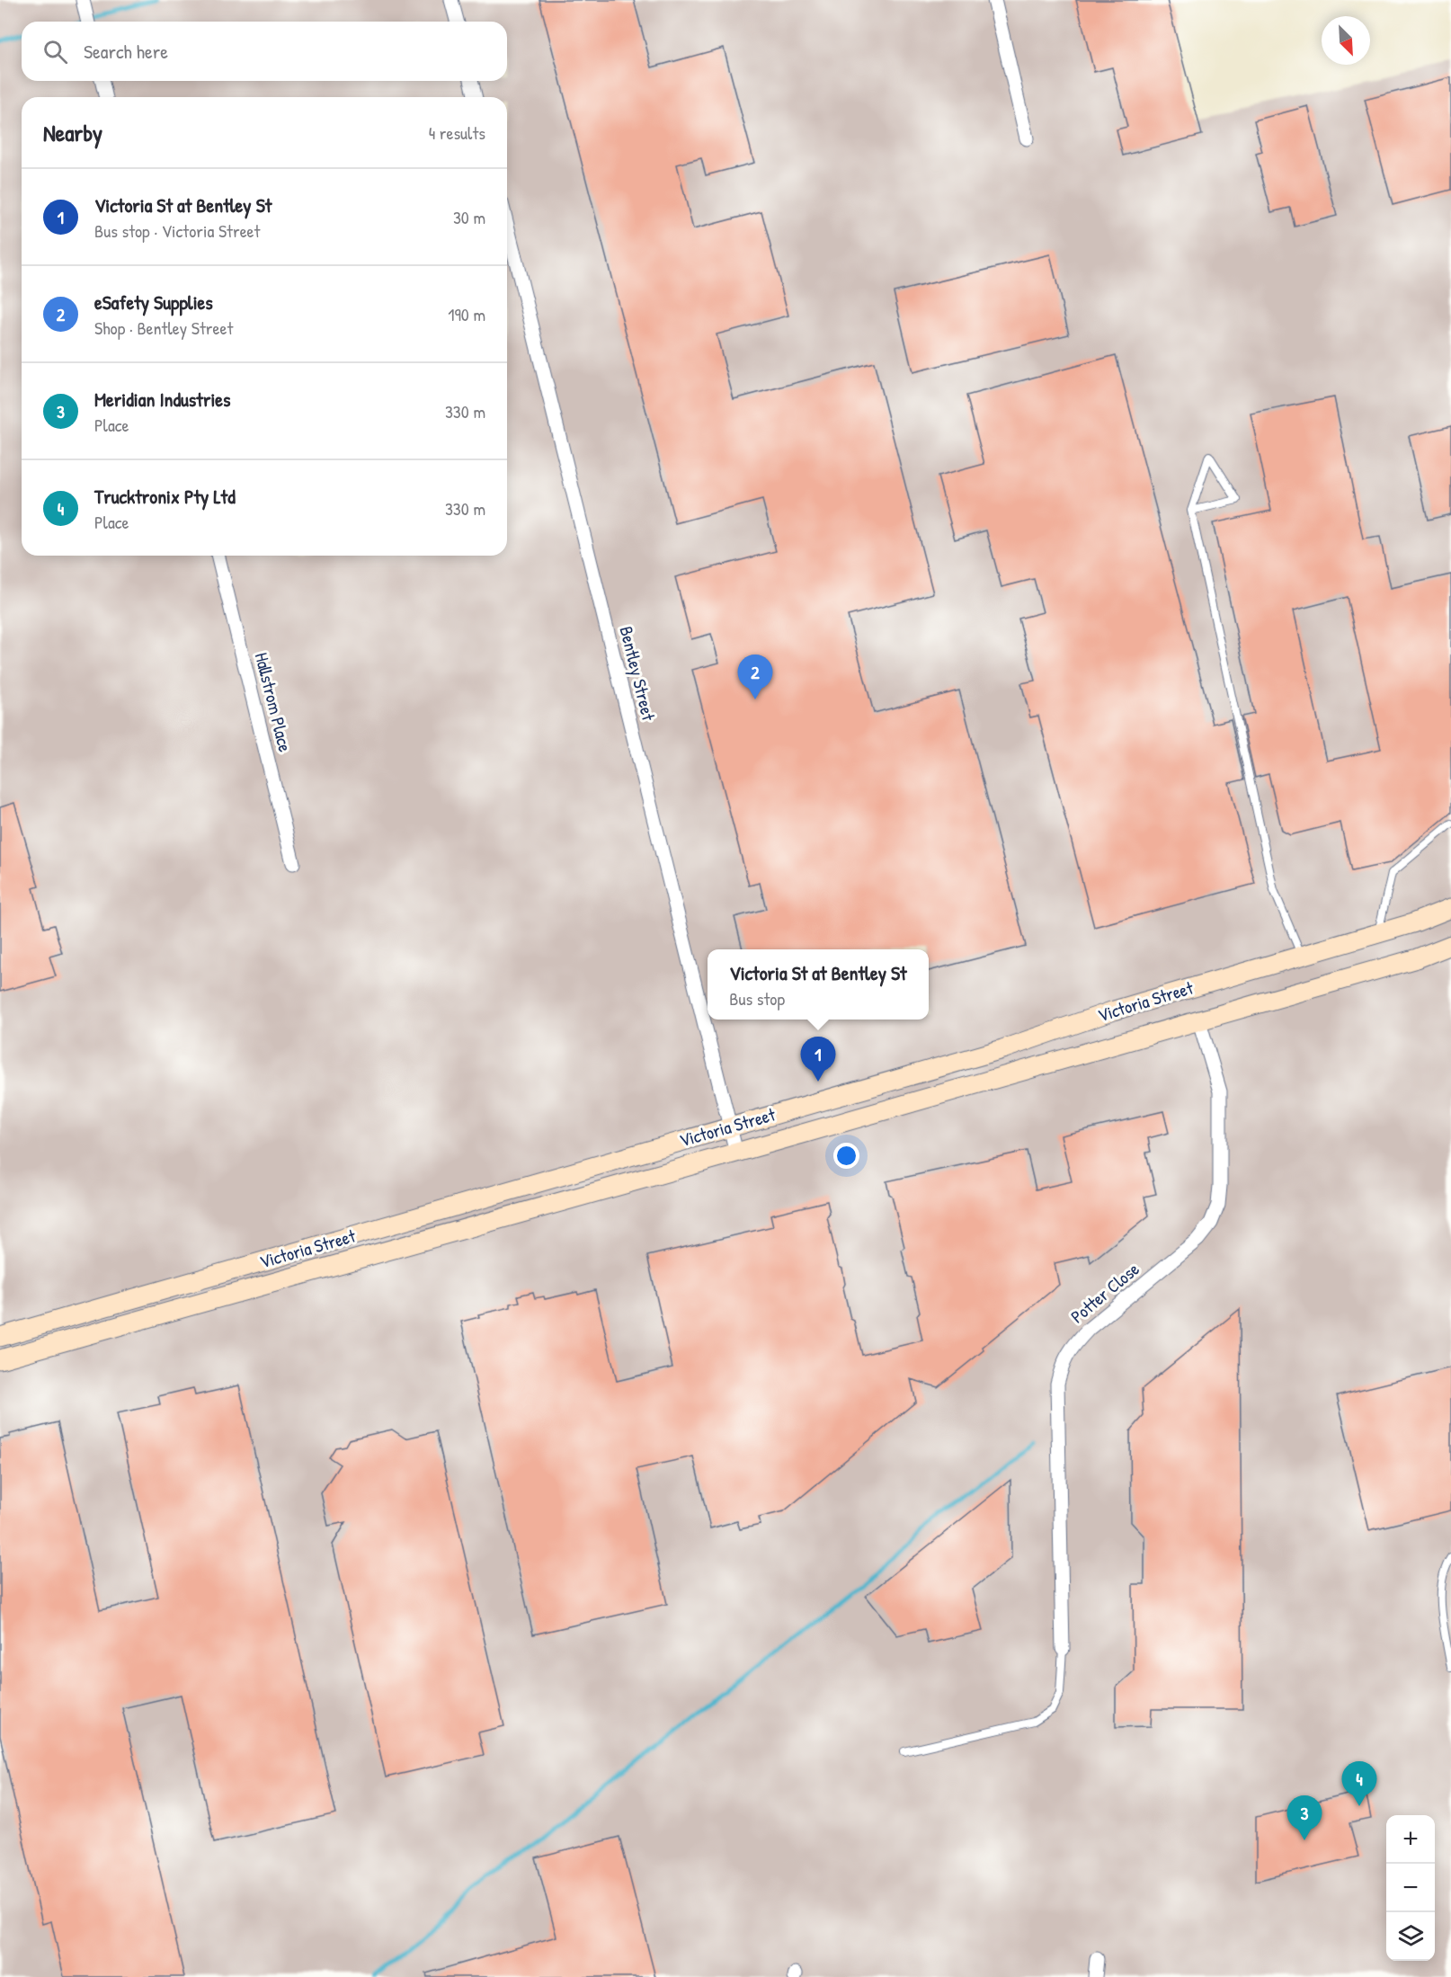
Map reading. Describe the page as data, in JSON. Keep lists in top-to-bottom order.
{
  "streets": {
    "main road": ["Victoria Street"],
    "street": ["Bentley Street", "Hallstrom Place", "Potter Close"]
  },
  "crossings": [
    ["Bentley Street", "Victoria Street"],
    ["Victoria Street", "Potter Close"]
  ],
  "north": "bottom right",
  "page": {
    "search": "Search here",
    "heading": ["Nearby", "4 results"],
    "list": [
      {
        "mark": "1",
        "name": "Victoria St at Bentley St",
        "note": "Bus stop · Victoria Street",
        "value": "30 m"
      },
      {
        "mark": "2",
        "name": "eSafety Supplies",
        "note": "Shop · Bentley Street",
        "value": "190 m"
      },
      {
        "mark": "3",
        "name": "Meridian Industries",
        "note": "Place",
        "value": "330 m"
      },
      {
        "mark": "4",
        "name": "Trucktronix Pty Ltd",
        "note": "Place",
        "value": "330 m"
      }
    ],
    "pins": [
      "2",
      "1",
      "4",
      "3"
    ],
    "popup": ["Victoria St at Bentley St", "Bus stop"],
    "map_buttons": ["+", "−"]
  }
}
